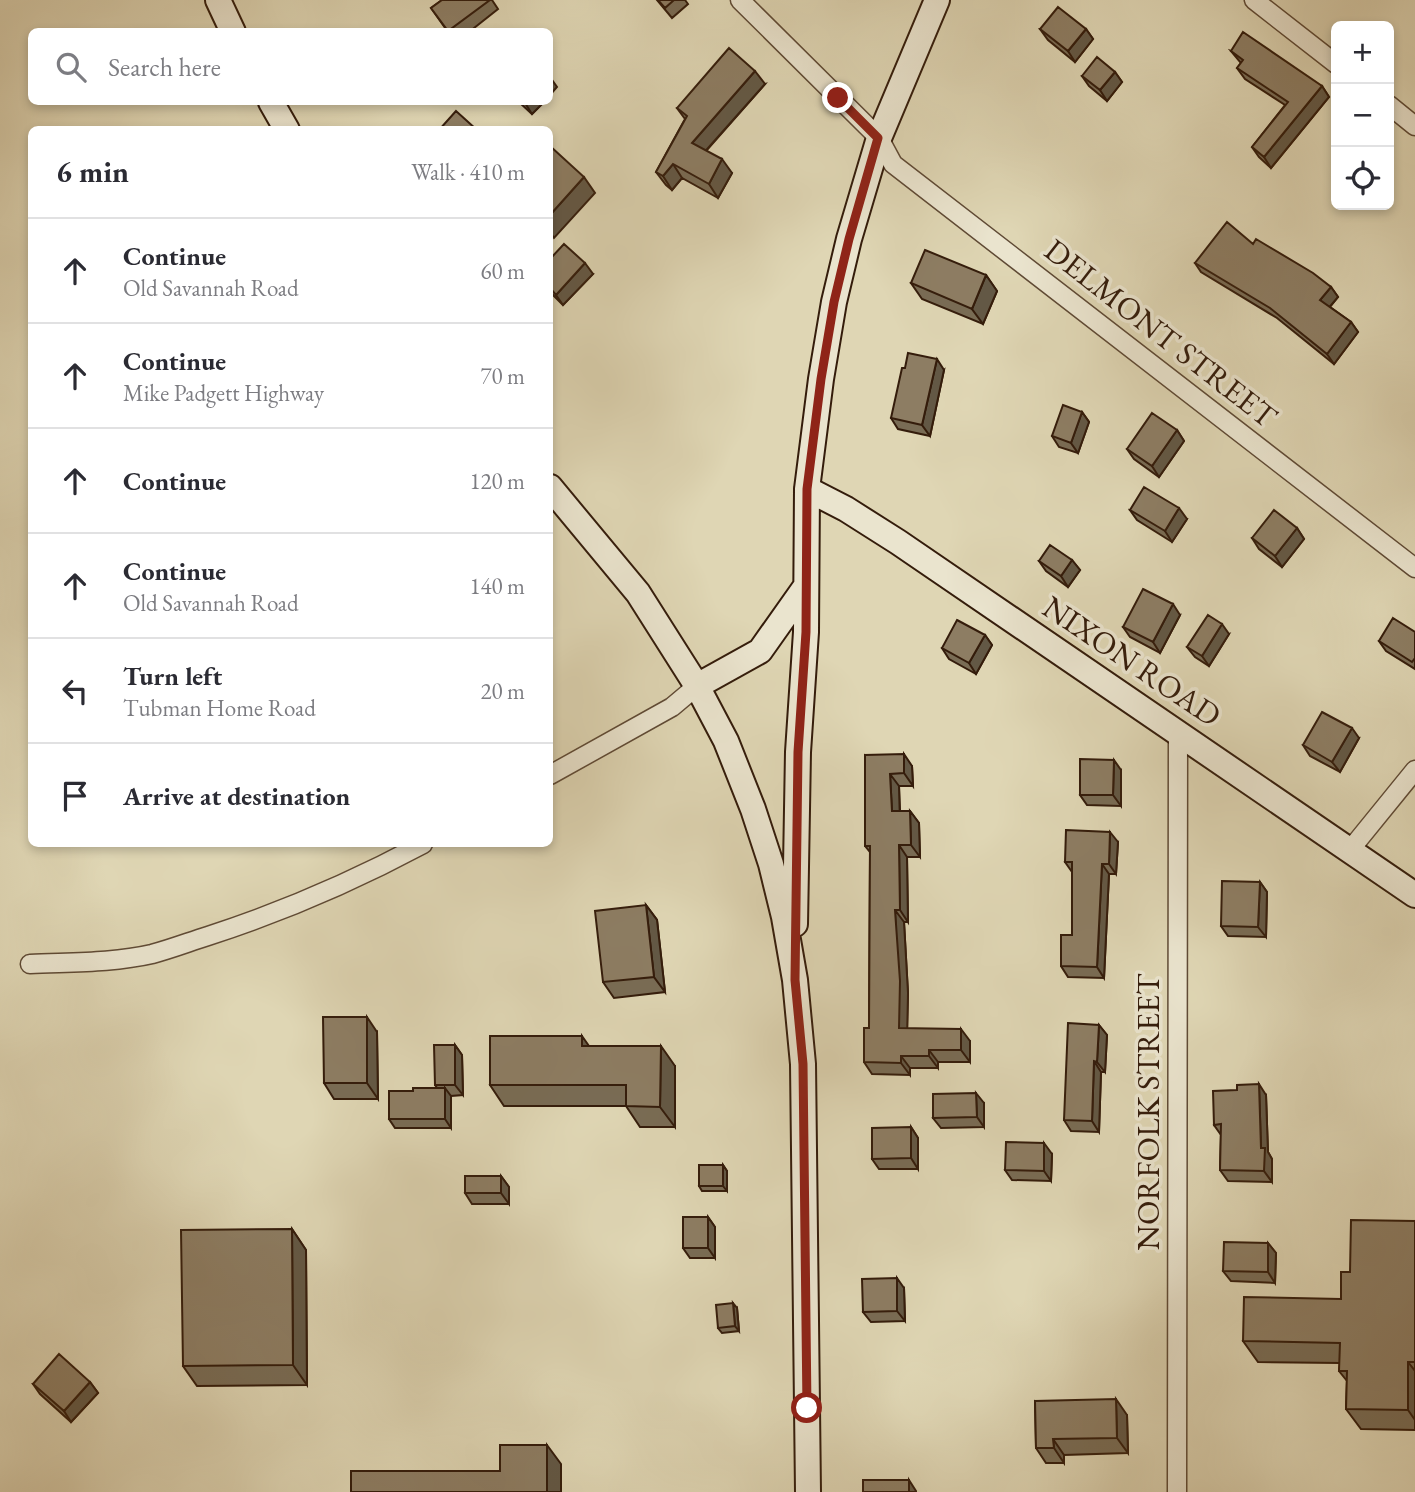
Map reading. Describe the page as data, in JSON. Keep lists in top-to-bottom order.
{
  "streets": {
    "main road": ["NIXON ROAD"],
    "street": ["DELMONT STREET", "NORFOLK STREET"]
  },
  "crossings": [
    ["NIXON ROAD", "NORFOLK STREET"]
  ],
  "page": {
    "map_buttons": ["+", "−"],
    "search": "Search here",
    "heading": ["6 min", "Walk · 410 m"],
    "list": [
      ["Continue", "Old Savannah Road", "60 m"],
      ["Continue", "Mike Padgett Highway", "70 m"],
      ["Continue", "120 m"],
      ["Continue", "Old Savannah Road", "140 m"],
      ["Turn left", "Tubman Home Road", "20 m"],
      "Arrive at destination"
    ]
  }
}
